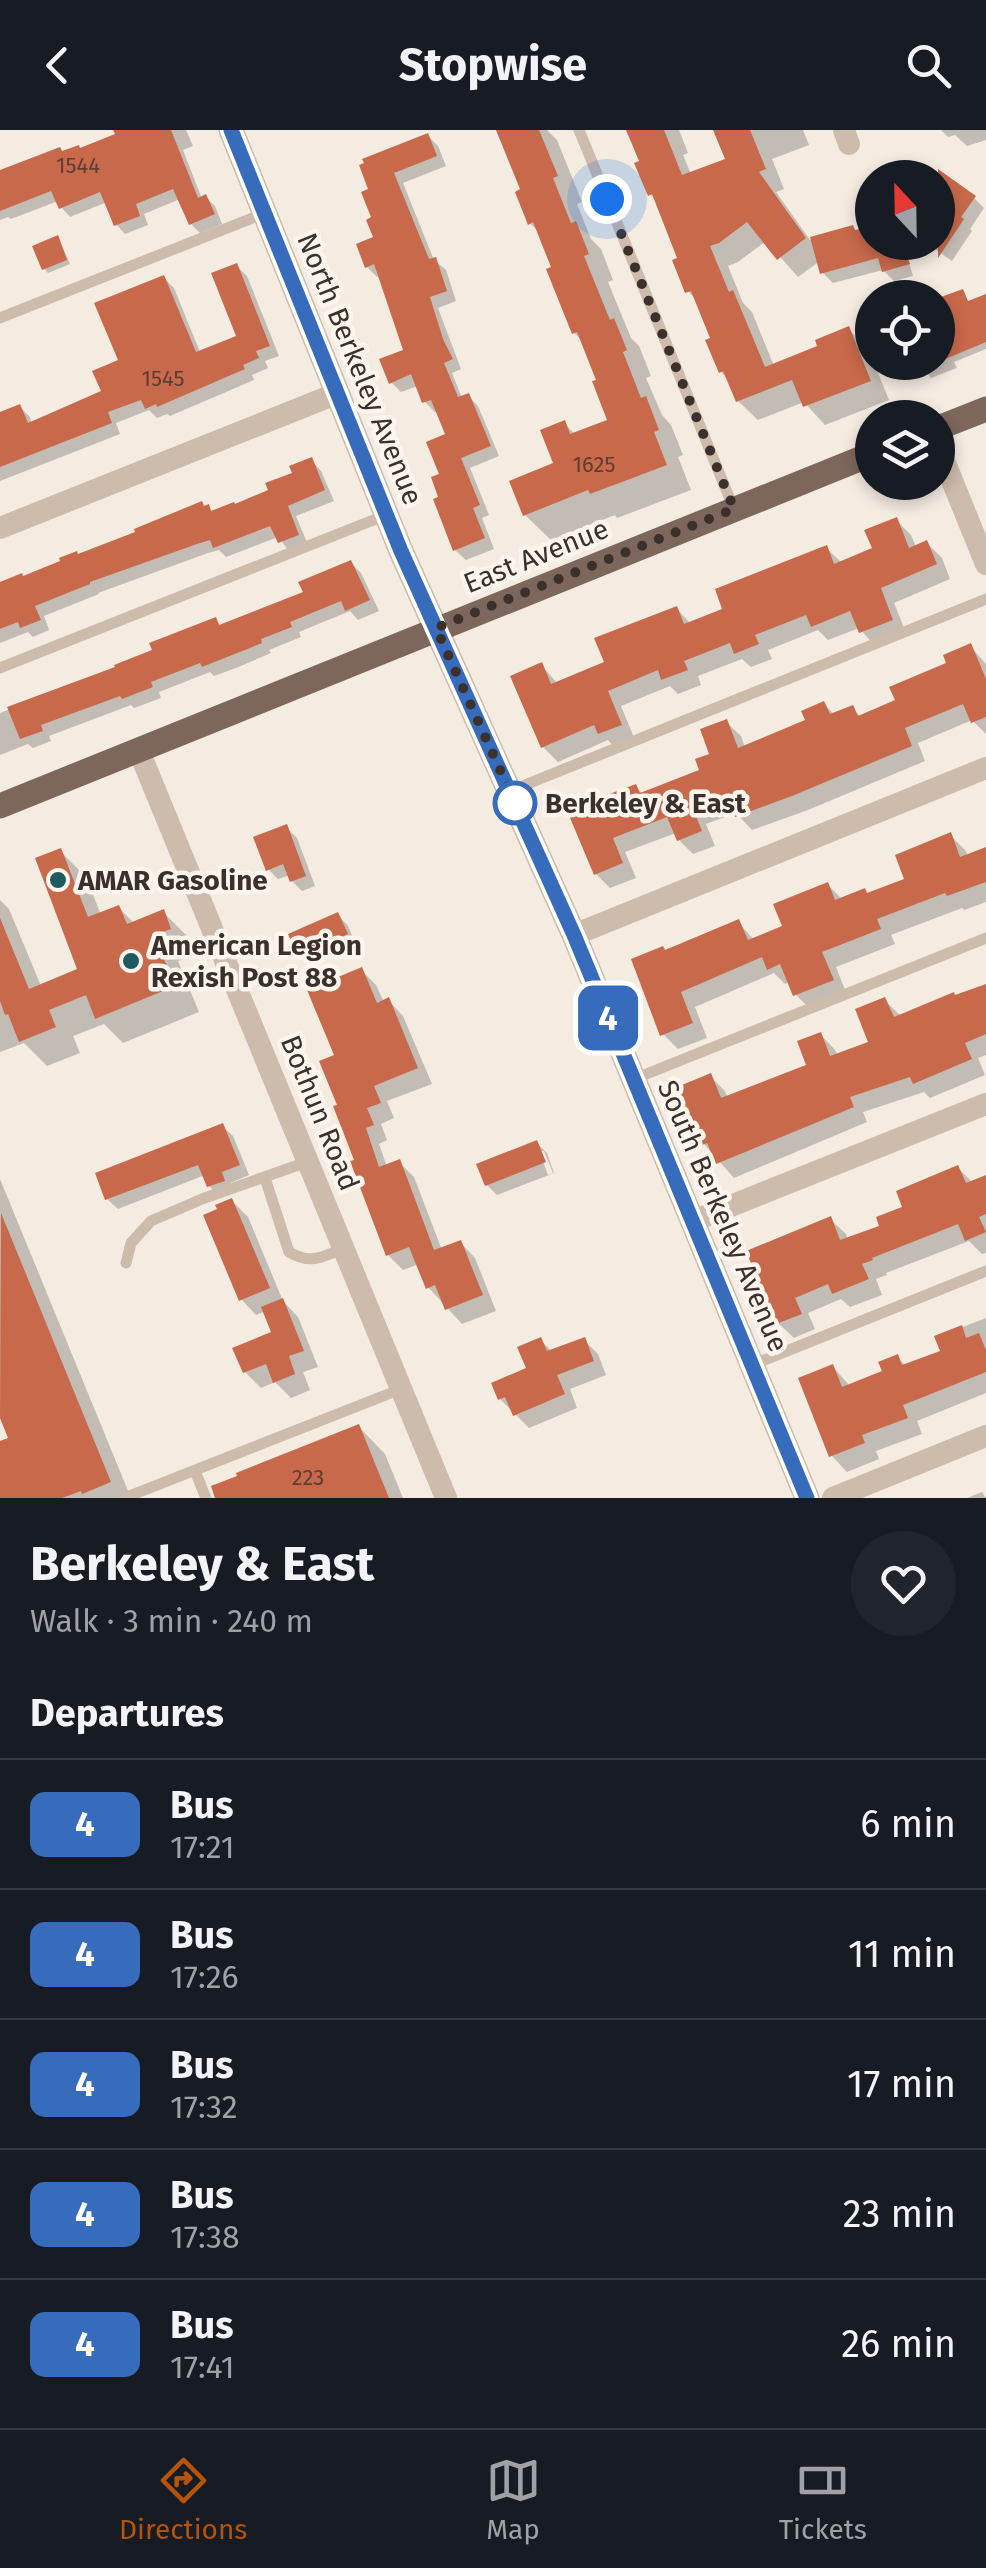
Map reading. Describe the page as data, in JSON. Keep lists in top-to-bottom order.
{
  "streets": {
    "main road": ["East Avenue"],
    "street": ["North Berkeley Avenue", "Bothun Road", "South Berkeley Avenue"]
  },
  "crossings": [
    ["North Berkeley Avenue", "East Avenue"],
    ["North Berkeley Avenue", "South Berkeley Avenue"],
    ["East Avenue", "Bothun Road"],
    ["East Avenue", "South Berkeley Avenue"]
  ],
  "places": ["Berkeley & East", "AMAR Gasoline", "American Legion Rexish Post 88"],
  "lines": ["bus line 4"],
  "house_numbers": [
    "1544",
    "1545",
    "1625",
    "223"
  ],
  "north": "top",
  "page": {
    "header": "Stopwise",
    "on_map": "4",
    "heading": [
      ["Berkeley & East", "Walk · 3 min · 240 m"],
      "Departures"
    ],
    "list": [
      {
        "mark": "4",
        "name": "Bus",
        "note": "17:21",
        "value": "6 min"
      },
      {
        "mark": "4",
        "name": "Bus",
        "note": "17:26",
        "value": "11 min"
      },
      {
        "mark": "4",
        "name": "Bus",
        "note": "17:32",
        "value": "17 min"
      },
      {
        "mark": "4",
        "name": "Bus",
        "note": "17:38",
        "value": "23 min"
      },
      {
        "mark": "4",
        "name": "Bus",
        "note": "17:41",
        "value": "26 min"
      }
    ],
    "tabs": ["Directions", "Map", "Tickets"]
  }
}
